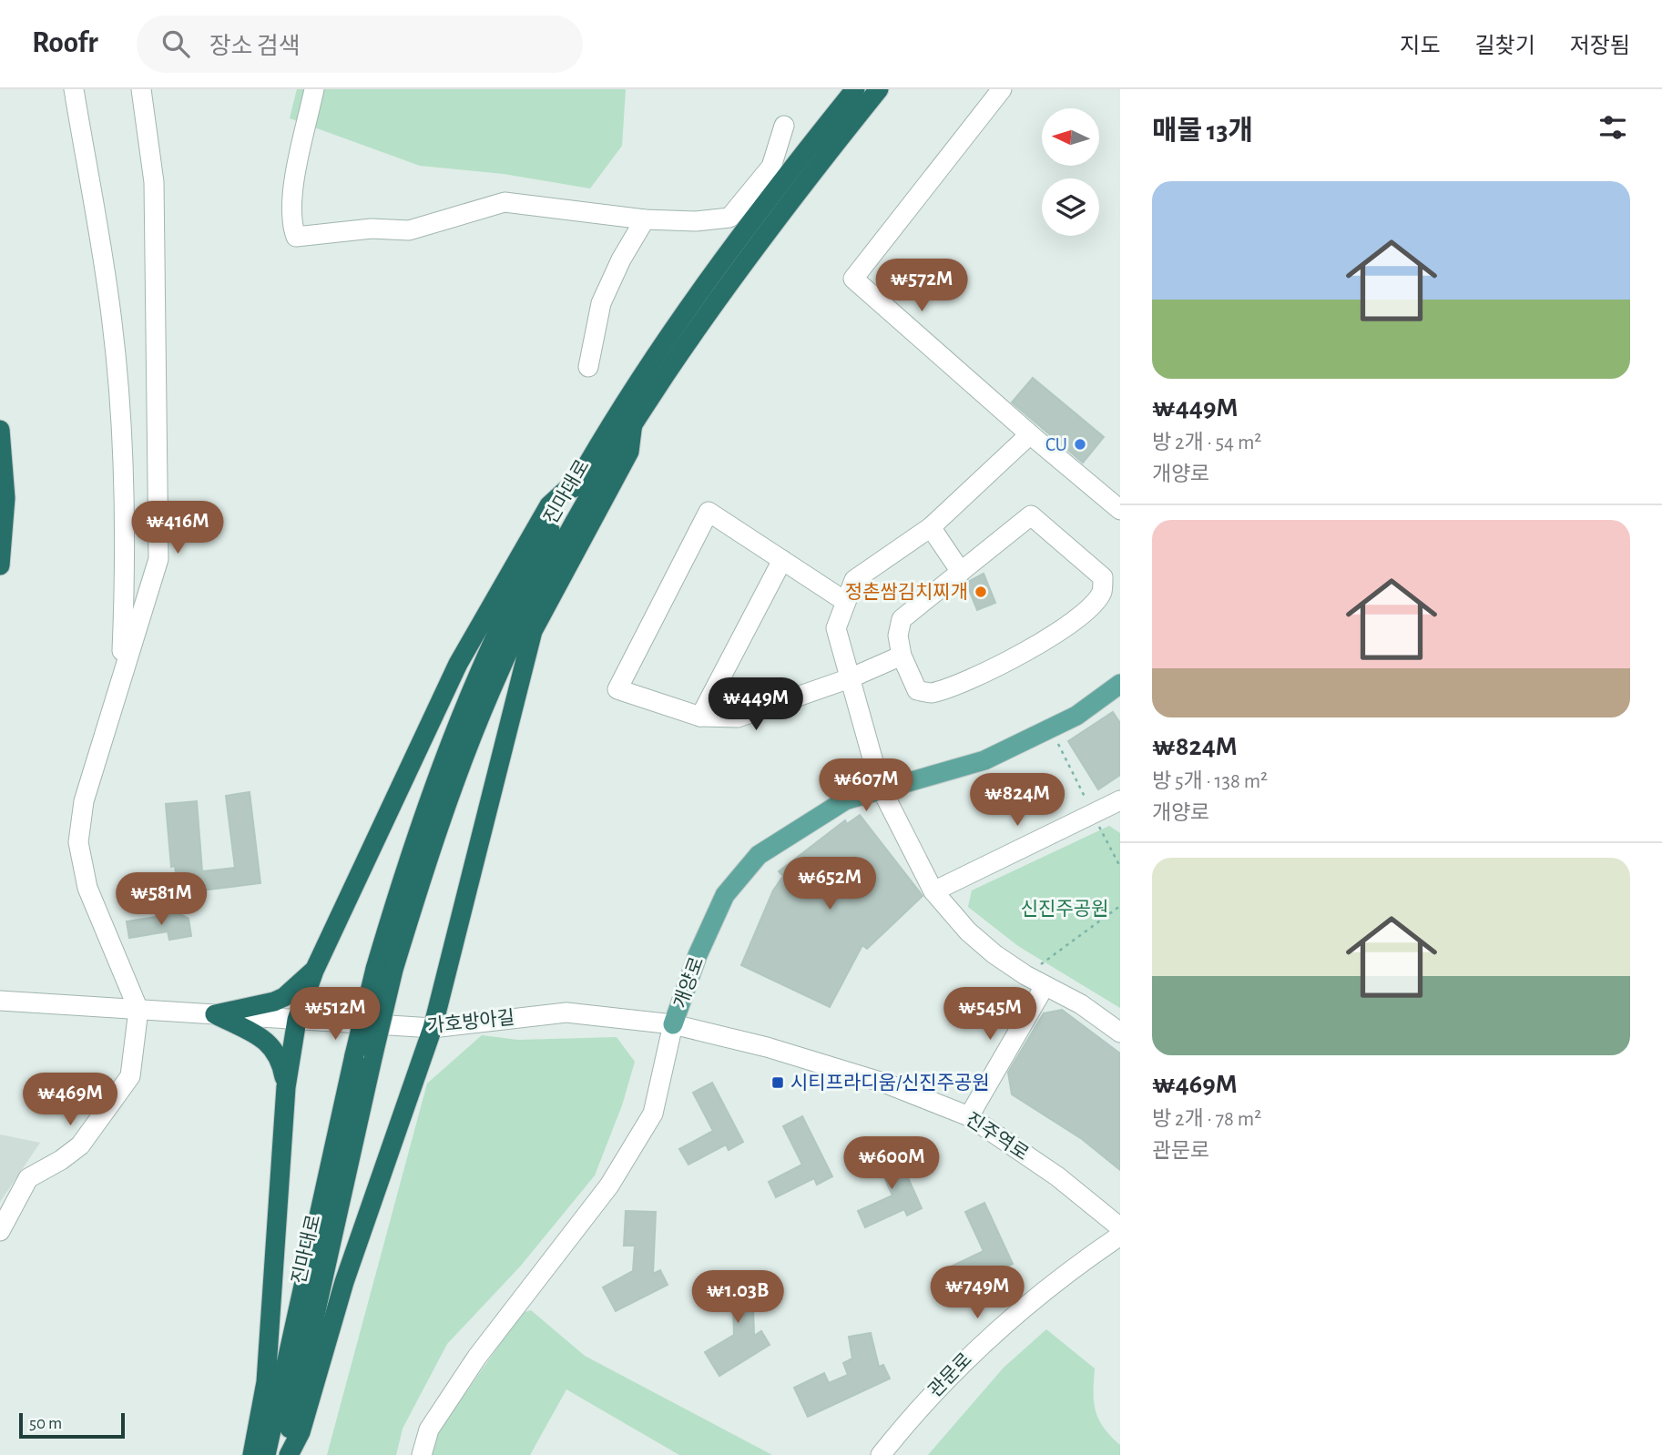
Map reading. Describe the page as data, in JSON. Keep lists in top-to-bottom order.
{
  "streets": {
    "highway": ["진마대로"],
    "main road": ["개양로"],
    "street": ["가호방아길", "진주역로", "관문로"]
  },
  "crossings": [
    ["개양로", "가호방아길"],
    ["개양로", "진주역로"],
    ["가호방아길", "진주역로"]
  ],
  "parks": ["신진주공원"],
  "places": {
    "other": ["CU", "정촌쌈김치찌개"],
    "transit": ["시티프라디움/신진주공원"]
  },
  "scale_bar": "50 m",
  "north": "left",
  "page": {
    "header": "Roofr",
    "search": "장소 검색",
    "nav": ["지도", "길찾기", "저장됨"],
    "heading": "매물 13개",
    "list": [
      {
        "name": "₩449M",
        "note": "방 2개 · 54 m² · 개양로"
      },
      {
        "name": "₩824M",
        "note": "방 5개 · 138 m² · 개양로"
      },
      {
        "name": "₩469M",
        "note": "방 2개 · 78 m² · 관문로"
      }
    ],
    "price": [
      "₩572M",
      "₩416M",
      "₩449M",
      "₩607M",
      "₩824M",
      "₩652M",
      "₩581M",
      "₩512M",
      "₩545M",
      "₩469M",
      "₩600M",
      "₩749M",
      "₩1.03B"
    ],
    "scale": "50 m"
  }
}
